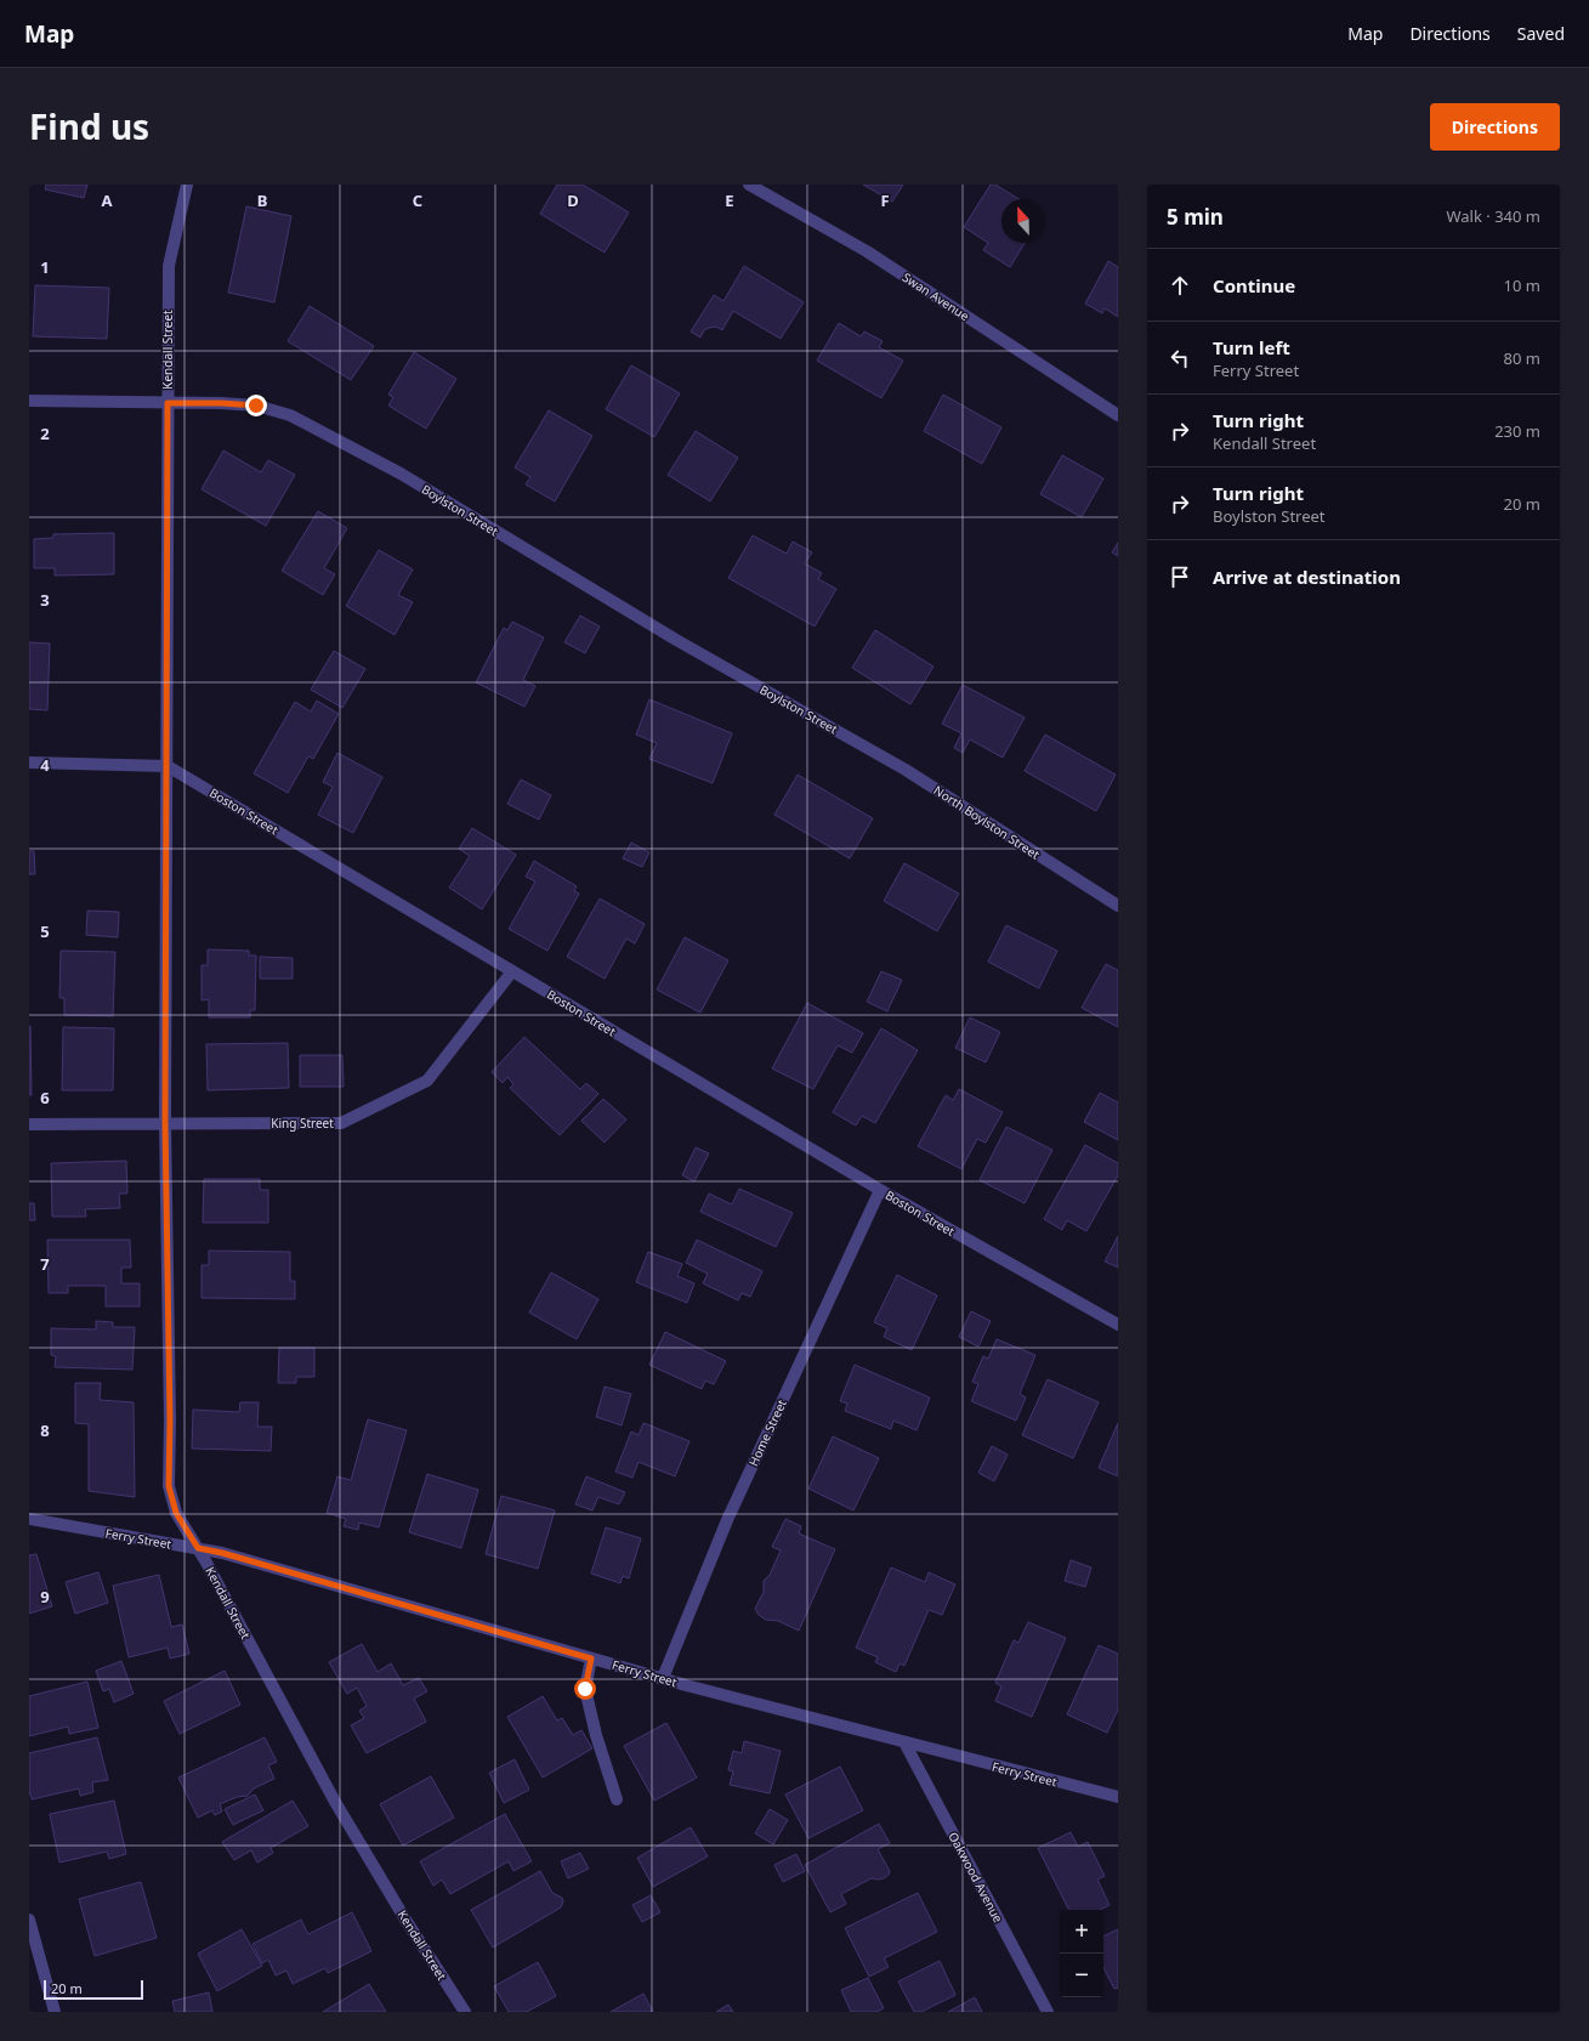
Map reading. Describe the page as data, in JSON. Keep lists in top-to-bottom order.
{
  "streets": {
    "street": [
      "Swan Avenue",
      "Kendall Street",
      "Boylston Street",
      "Boston Street",
      "North Boylston Street",
      "King Street",
      "Home Street",
      "Ferry Street",
      "Oakwood Avenue"
    ]
  },
  "crossings": [
    ["Kendall Street", "Boylston Street"],
    ["Kendall Street", "Boston Street"],
    ["Kendall Street", "King Street"],
    ["Kendall Street", "Ferry Street"],
    ["Boylston Street", "North Boylston Street"],
    ["Boston Street", "King Street"],
    ["Boston Street", "Home Street"],
    ["Home Street", "Ferry Street"],
    ["Ferry Street", "Oakwood Avenue"]
  ],
  "scale_bar": "20 m",
  "north": "top",
  "page": {
    "header": "Map",
    "nav": ["Map", "Directions", "Saved"],
    "title": "Find us",
    "buttons": "Directions",
    "heading": ["5 min", "Walk · 340 m"],
    "list": [
      ["Continue", "10 m"],
      ["Turn left", "Ferry Street", "80 m"],
      ["Turn right", "Kendall Street", "230 m"],
      ["Turn right", "Boylston Street", "20 m"],
      "Arrive at destination"
    ],
    "map_buttons": ["+", "−"],
    "scale": "20 m"
  },
  "grid": {
    "columns": [
      "A",
      "B",
      "C",
      "D",
      "E",
      "F"
    ],
    "rows": [
      "1",
      "2",
      "3",
      "4",
      "5",
      "6",
      "7",
      "8",
      "9"
    ]
  }
}
